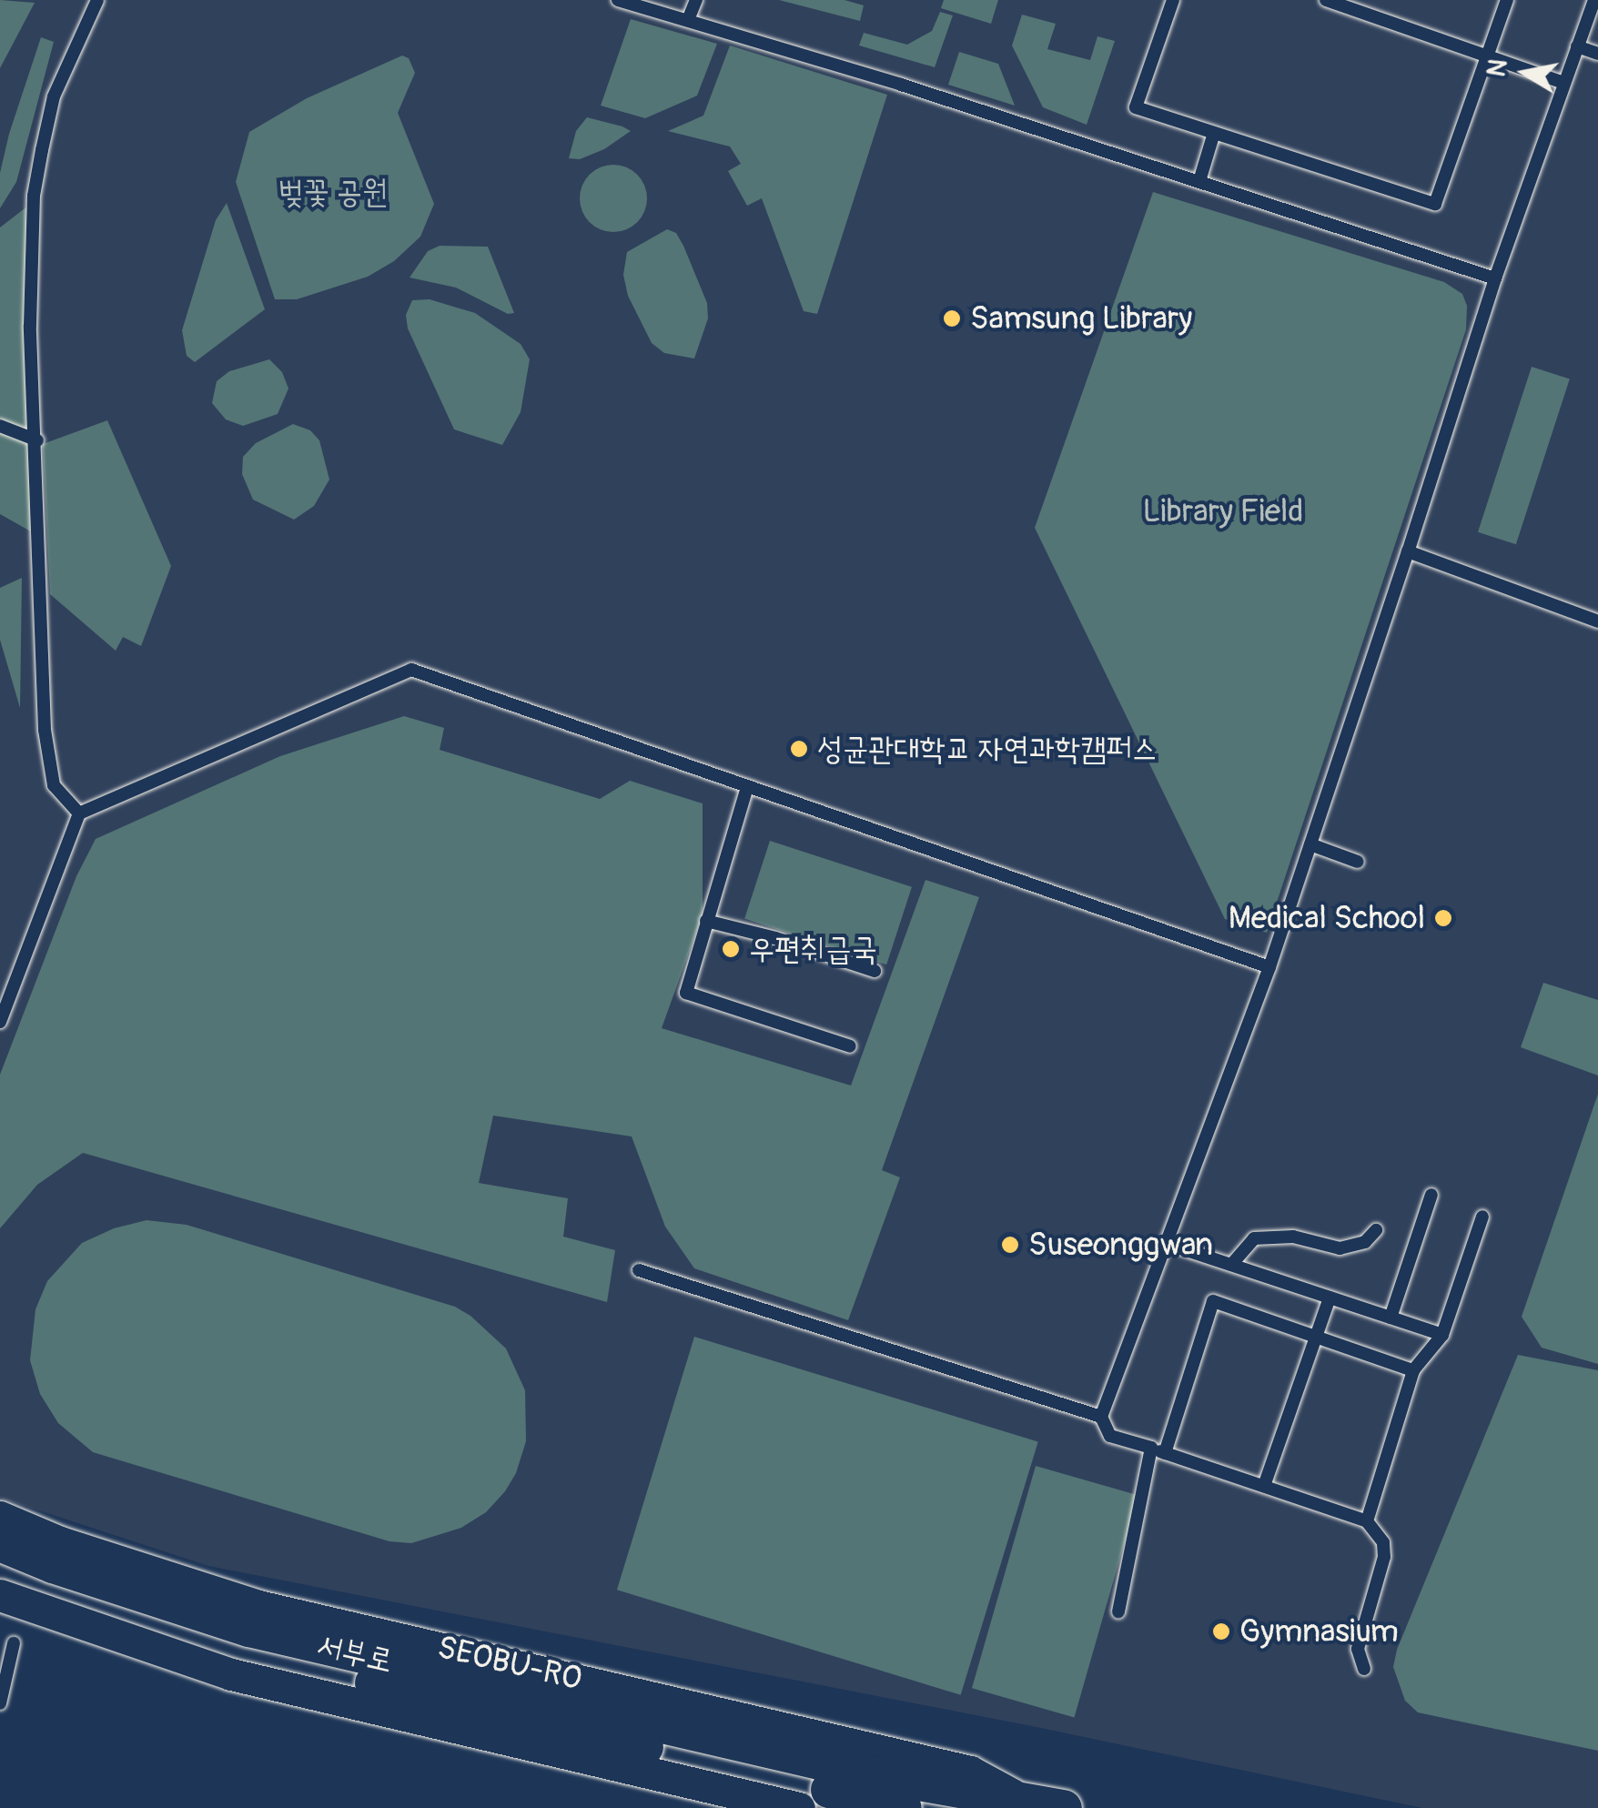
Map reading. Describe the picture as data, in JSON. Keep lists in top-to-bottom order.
{
  "streets": {
    "main road": ["서부로", "SEOBU-RO"]
  },
  "crossings": [
    ["서부로", "SEOBU-RO"]
  ],
  "parks": ["벚꽃 공원", "Library Field"],
  "places": [
    "Samsung Library",
    "성균관대학교 자연과학캠퍼스",
    "Medical School",
    "우편취급국",
    "Suseonggwan",
    "Gymnasium"
  ],
  "north": "left"
}
